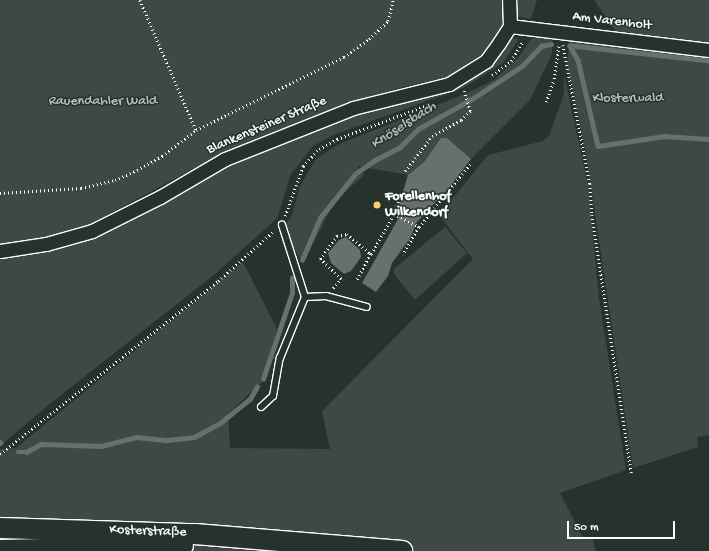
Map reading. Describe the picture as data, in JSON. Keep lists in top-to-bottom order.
{
  "streets": {
    "main road": ["Kosterstraße"],
    "street": ["Am Varenholt", "Blankensteiner Straße"]
  },
  "crossings": [
    ["Am Varenholt", "Blankensteiner Straße"]
  ],
  "water": ["Knöselsbach"],
  "parks": ["Klosterwald", "Rauendahler Wald"],
  "places": ["Forellenhof Wilkendorf"],
  "scale_bar": "50 m"
}
